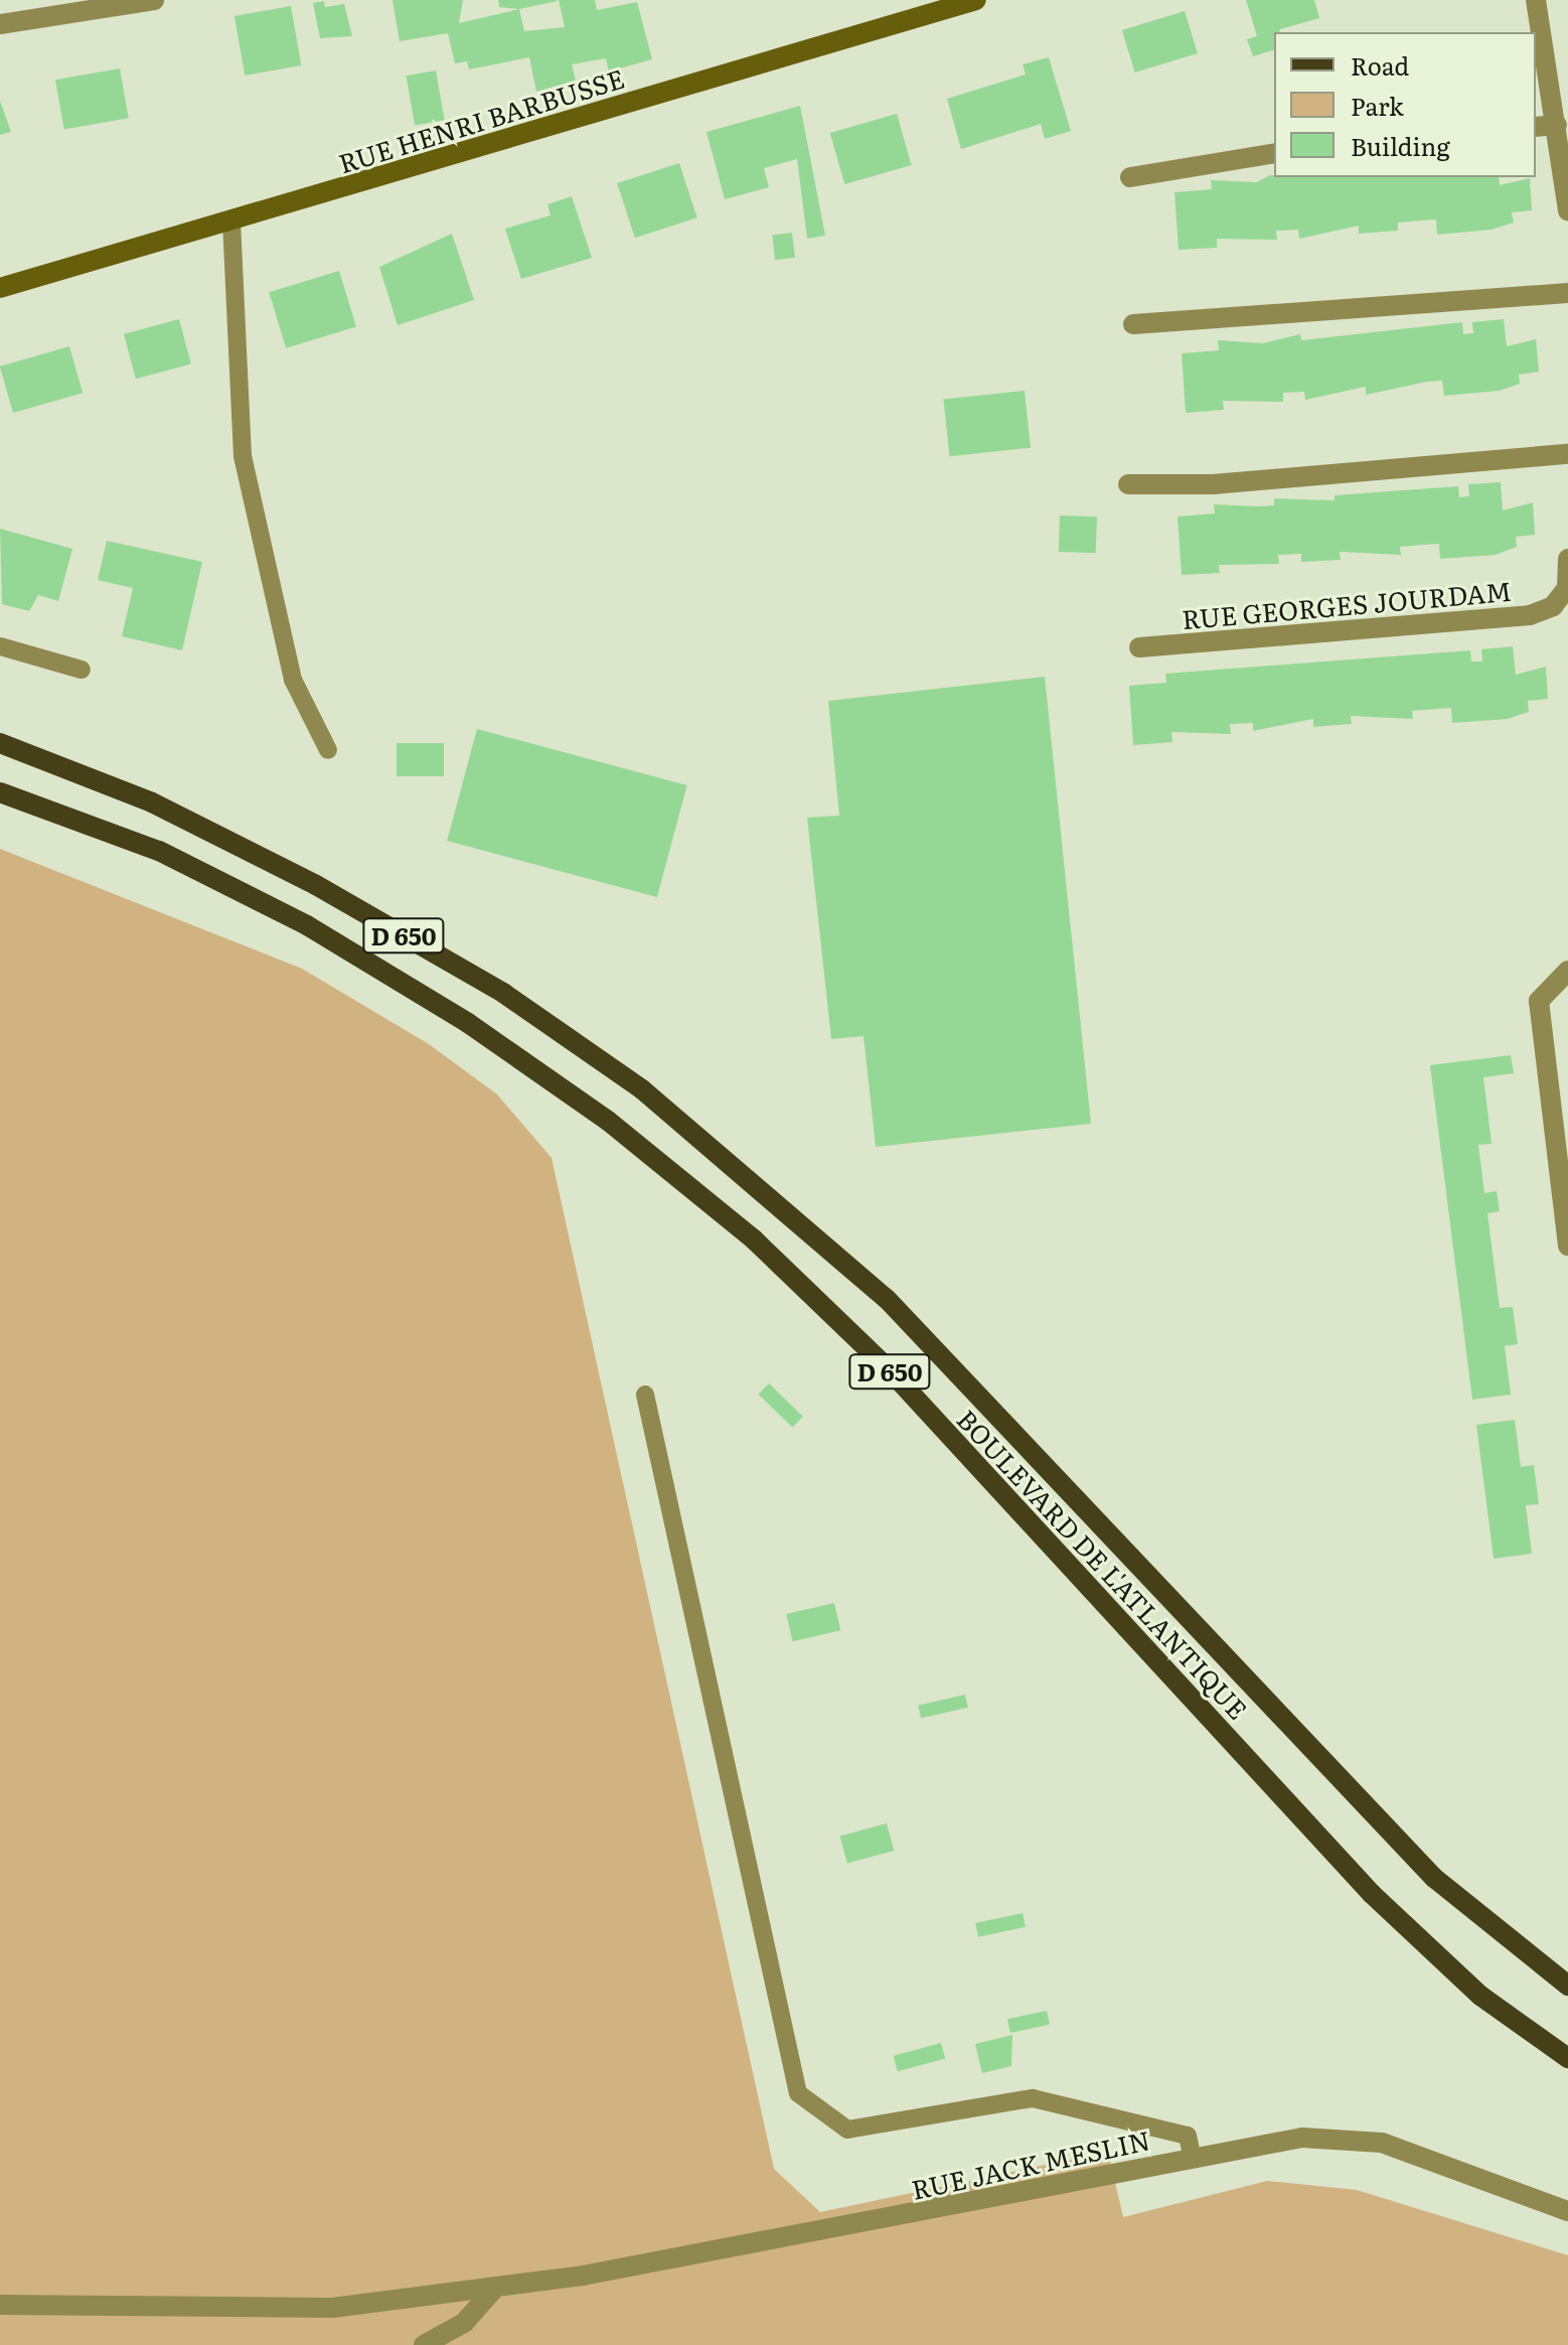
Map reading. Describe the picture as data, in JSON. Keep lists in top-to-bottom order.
{
  "streets": {
    "main road": ["RUE HENRI BARBUSSE", "D 650", "BOULEVARD DE L'ATLANTIQUE"],
    "street": ["RUE GEORGES JOURDAM", "RUE JACK MESLIN"]
  },
  "legend": ["Road", "Park", "Building"]
}
